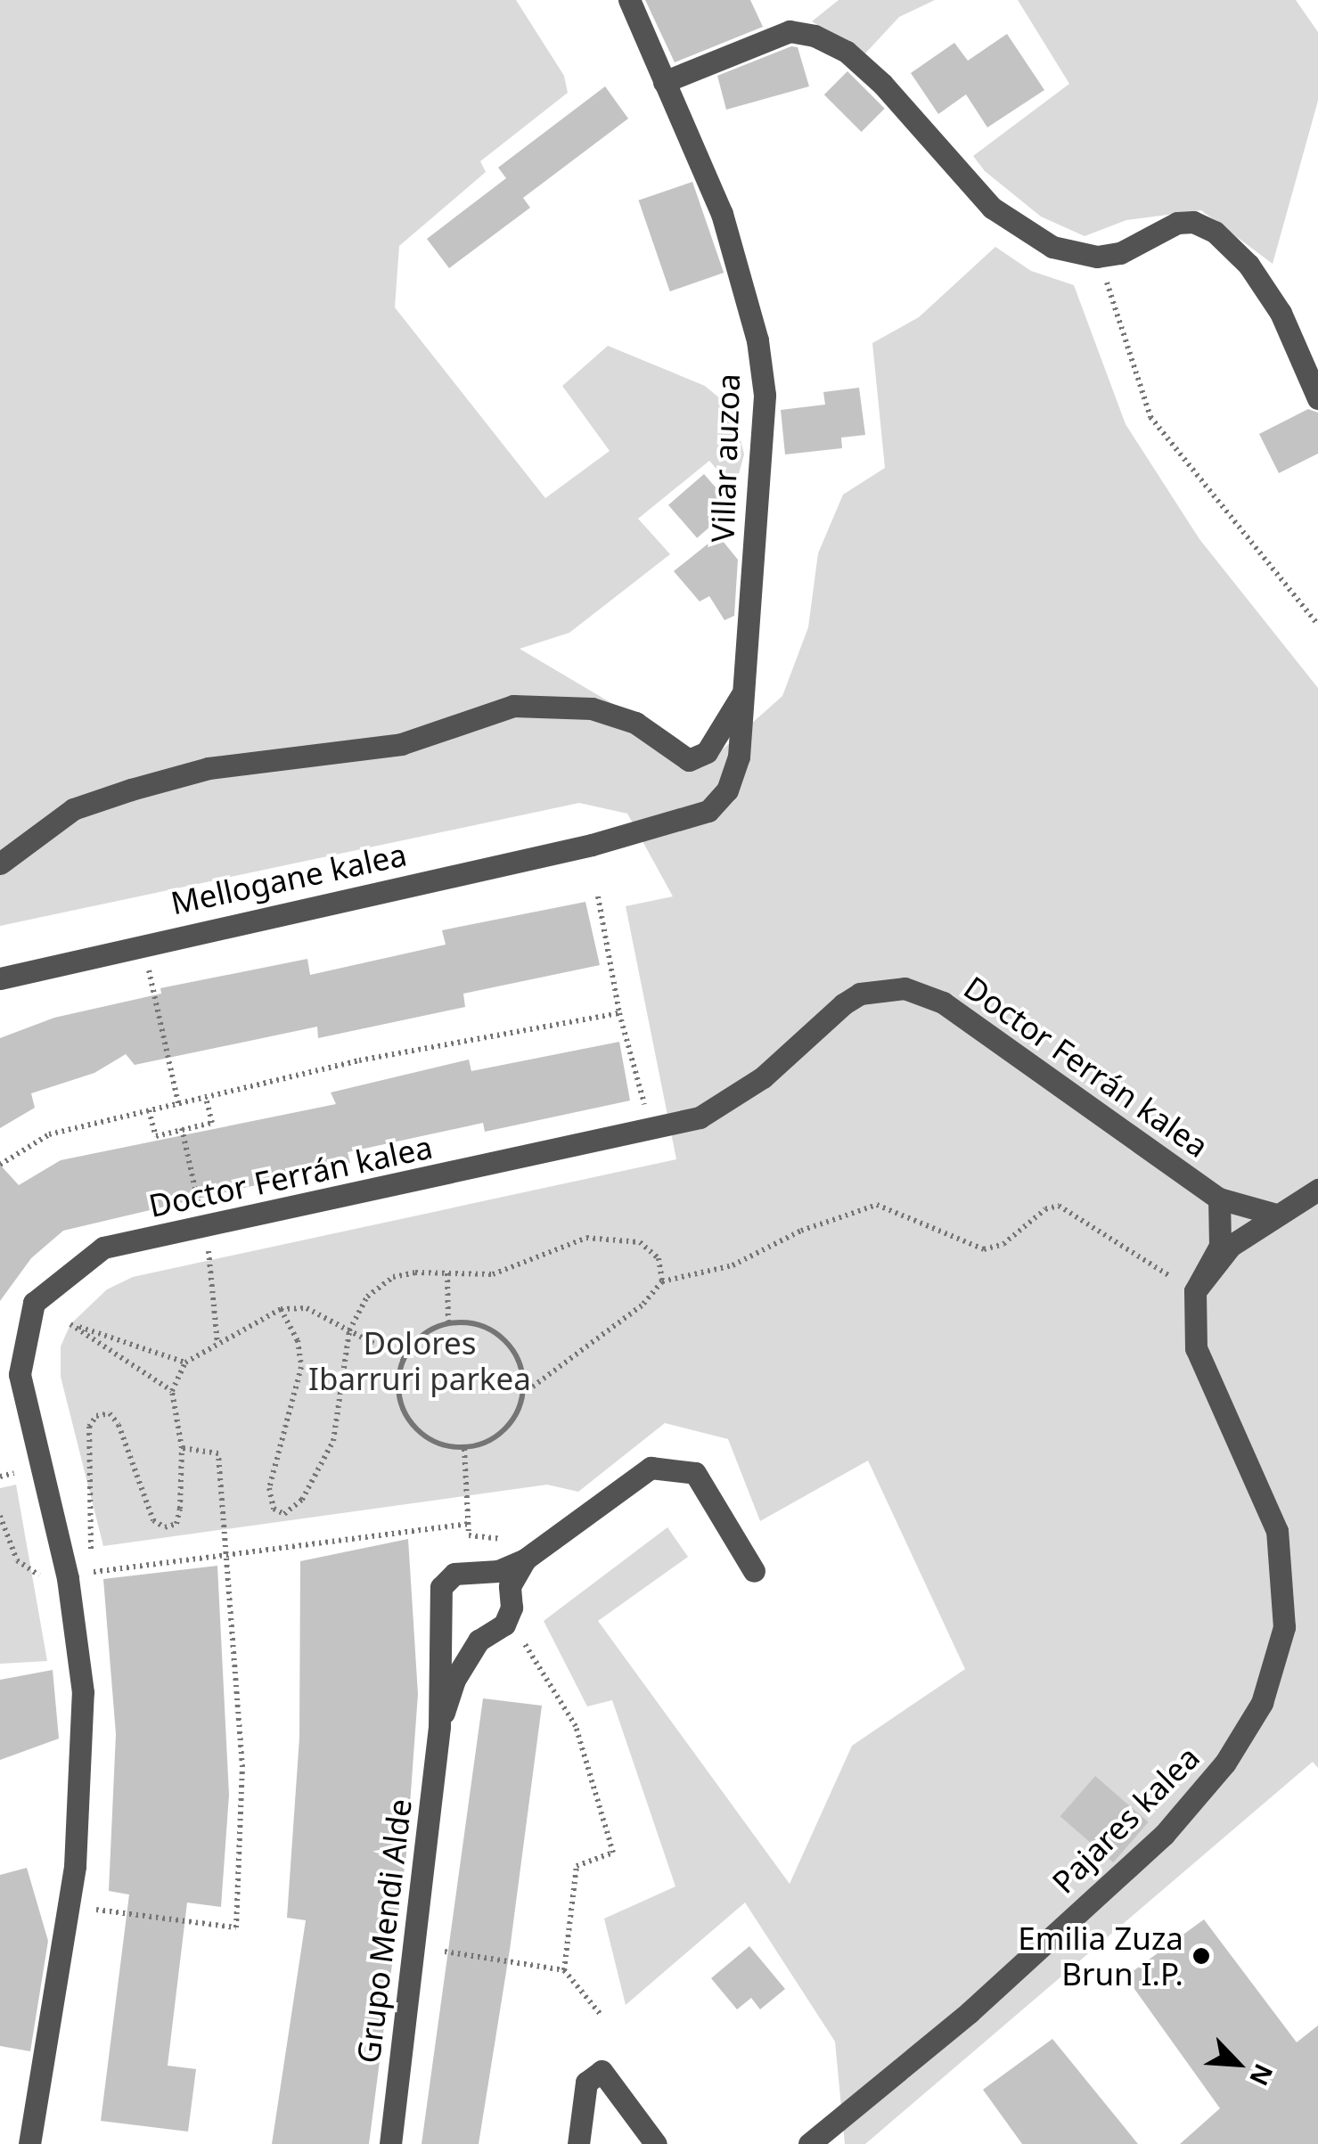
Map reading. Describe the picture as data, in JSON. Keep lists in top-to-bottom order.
{
  "streets": {
    "street": [
      "Villar auzoa",
      "Mellogane kalea",
      "Doctor Ferrán kalea",
      "Pajares kalea",
      "Grupo Mendi Alde"
    ]
  },
  "crossings": [
    ["Villar auzoa", "Mellogane kalea"],
    ["Doctor Ferrán kalea", "Pajares kalea"]
  ],
  "parks": ["Dolores Ibarruri parkea"],
  "places": ["Emilia Zuza Brun I.P."],
  "north": "bottom right"
}
